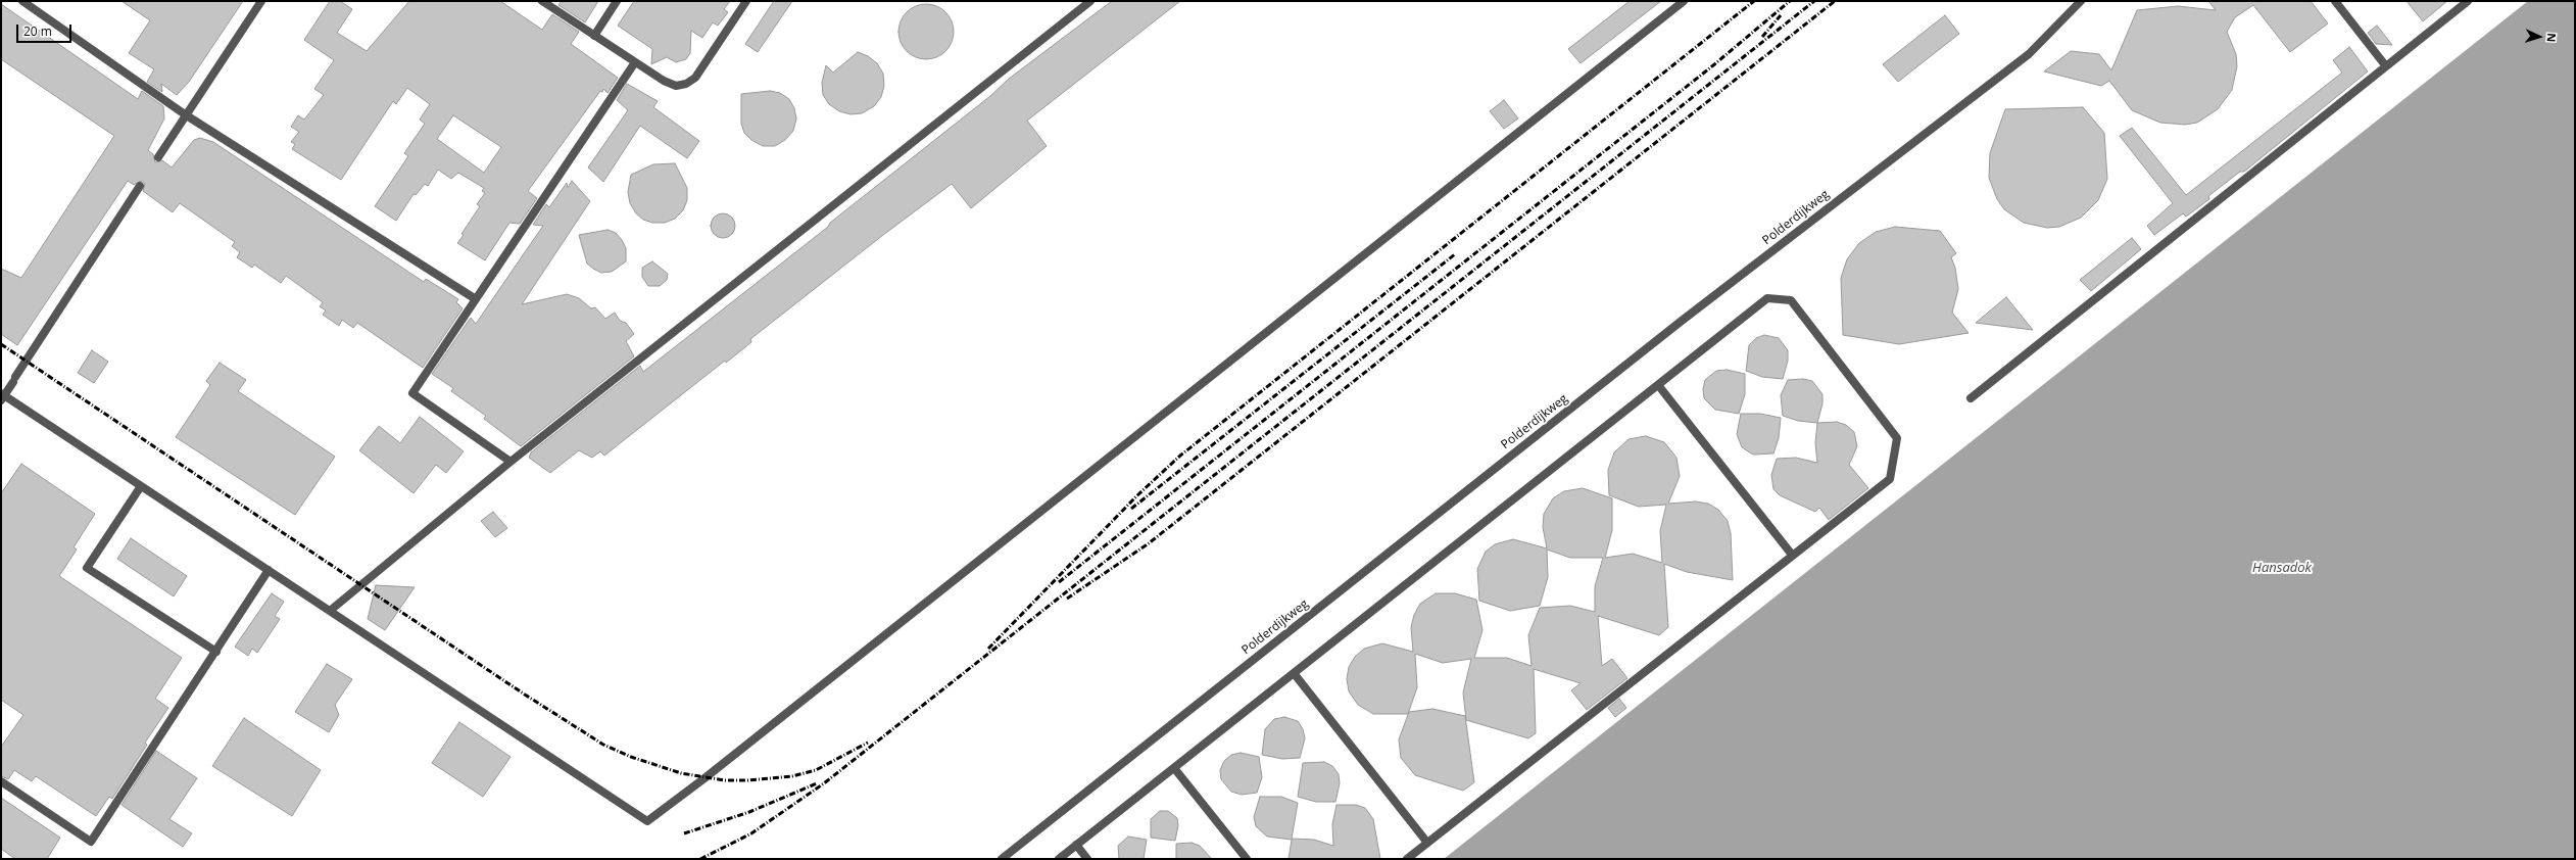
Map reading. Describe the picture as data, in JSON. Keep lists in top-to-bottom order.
{
  "streets": {
    "street": ["Polderdijkweg"]
  },
  "water": ["Hansadok"],
  "scale_bar": "20 m",
  "north": "right"
}
